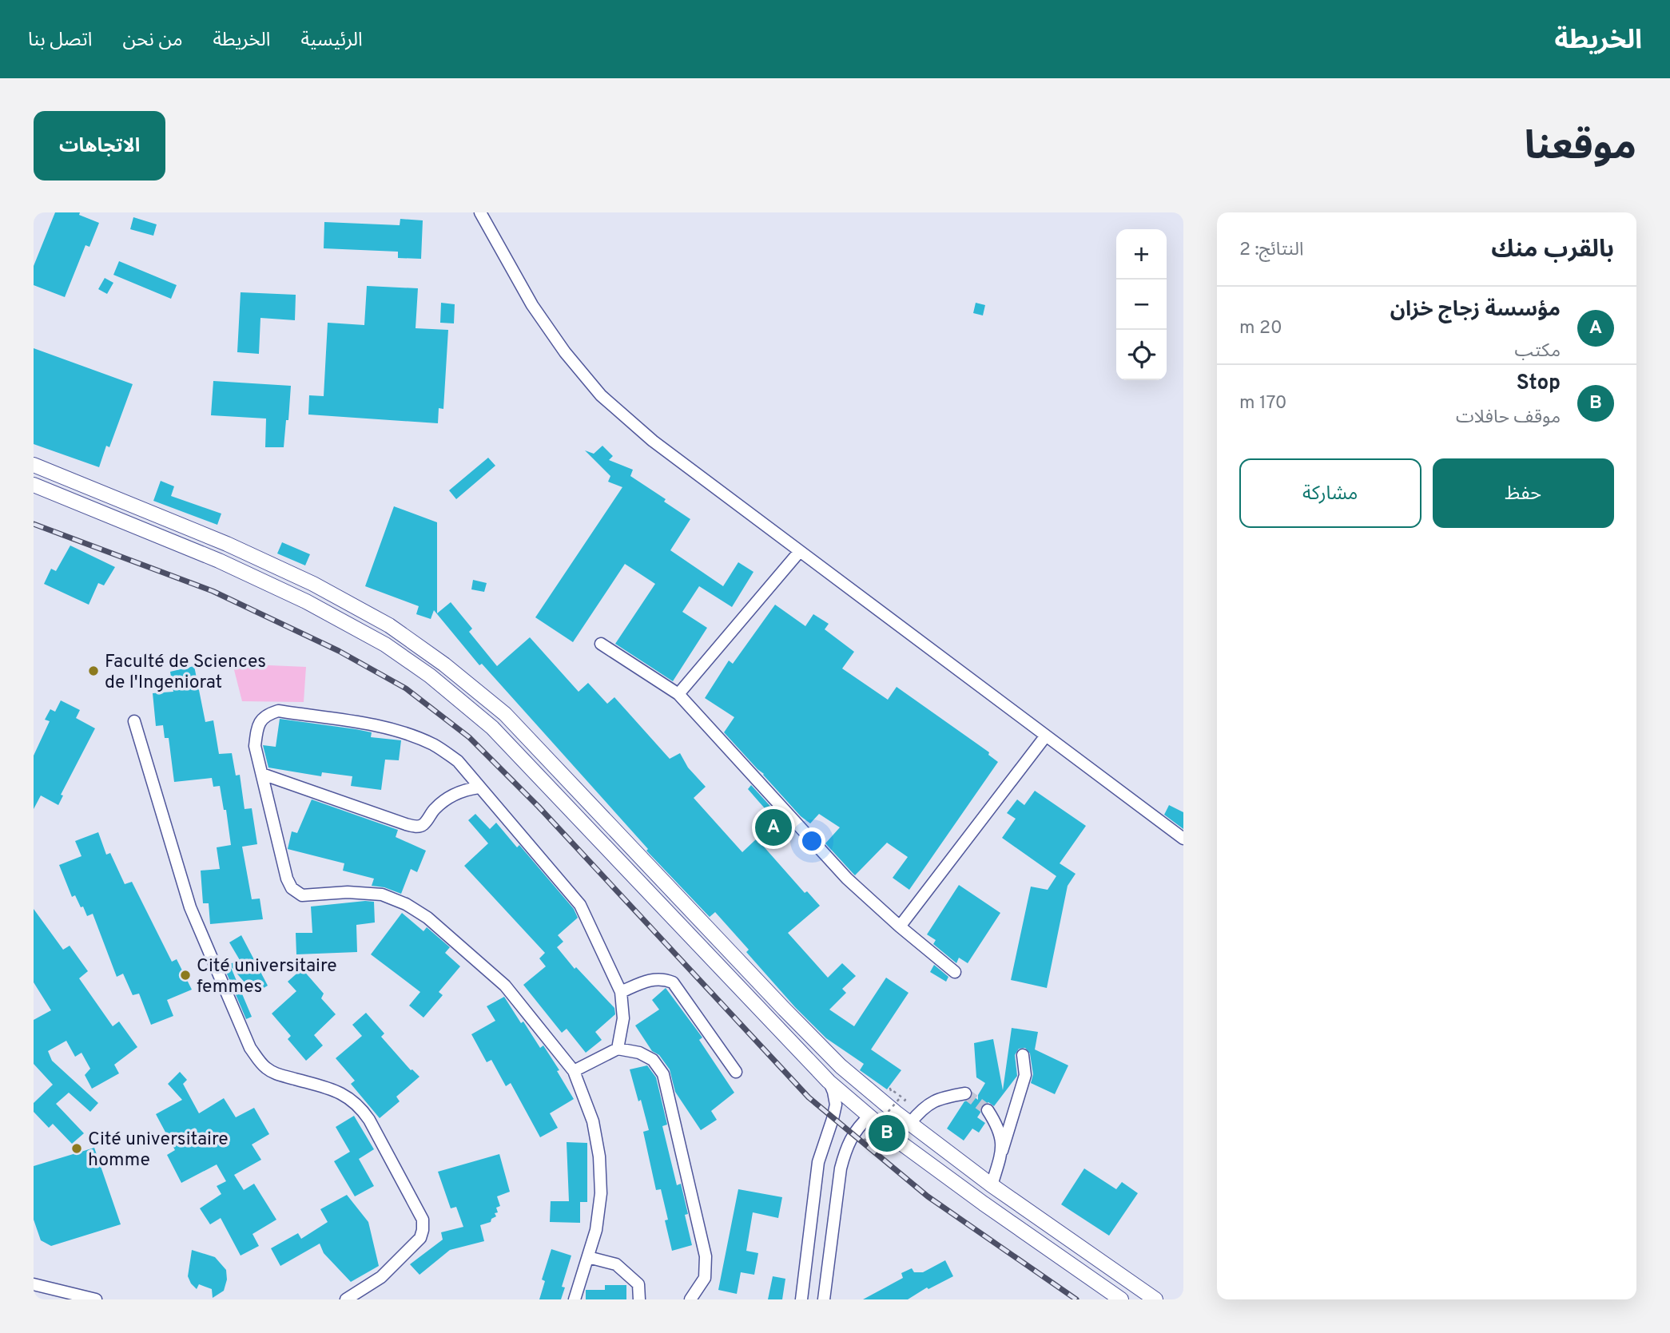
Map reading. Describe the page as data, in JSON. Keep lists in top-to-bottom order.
{
  "places": ["Faculté de Sciences de l'Ingeniorat", "Cité universitaire femmes", "Cité universitaire homme"],
  "page": {
    "header": "الخريطة",
    "nav": [
      "الرئيسية",
      "الخريطة",
      "من نحن",
      "اتصل بنا"
    ],
    "title": "موقعنا",
    "buttons": [
      "الاتجاهات",
      ["حفظ", "مشاركة"]
    ],
    "heading": ["بالقرب منك", "النتائج: 2"],
    "map_buttons": ["+", "−"],
    "list": [
      {
        "mark": "A",
        "name": "مؤسسة زجاج خزان",
        "note": "مكتب",
        "value": "20 m"
      },
      {
        "mark": "B",
        "name": "Stop",
        "note": "موقف حافلات",
        "value": "170 m"
      }
    ],
    "pins": ["A", "B"]
  }
}
